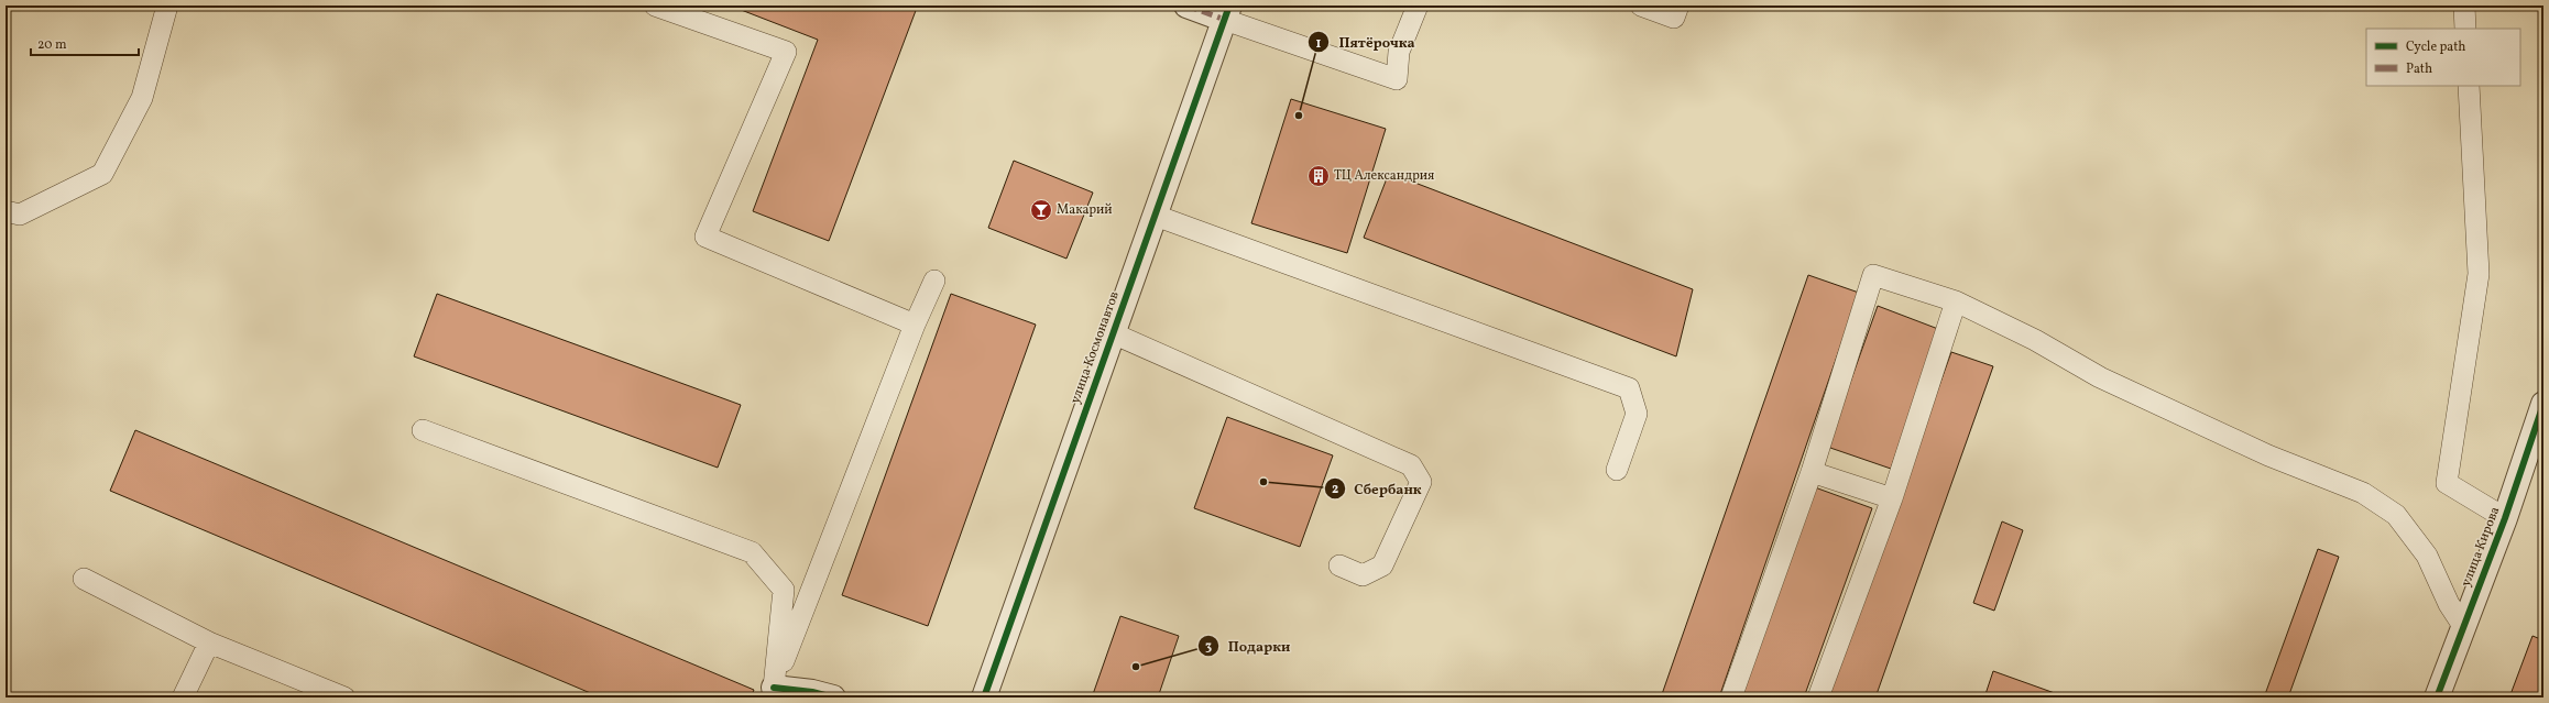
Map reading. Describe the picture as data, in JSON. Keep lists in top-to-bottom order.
{
  "streets": {
    "street": ["улица Космонавтов", "улица Кирова"]
  },
  "places": {
    "other": ["Пятёрочка", "Сбербанк", "Подарки"],
    "building": ["ТЦ Александрия"],
    "bar": ["Макарий"]
  },
  "legend": ["Cycle path", "Path"],
  "scale_bar": "20 m"
}
